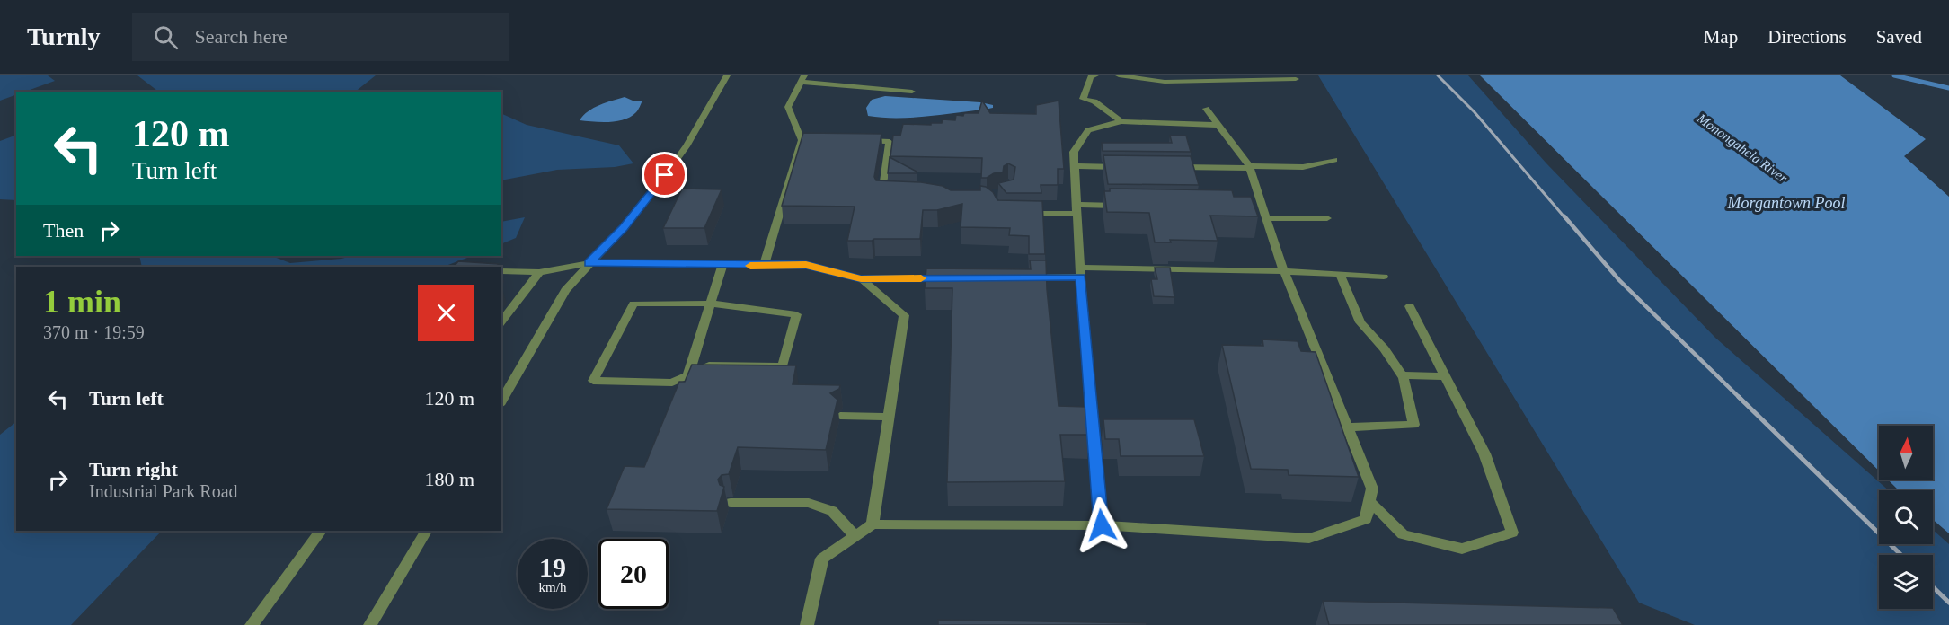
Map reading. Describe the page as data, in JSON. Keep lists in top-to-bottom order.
{
  "water": ["Monongahela River", "Morgantown Pool"],
  "north": "top",
  "page": {
    "header": "Turnly",
    "search": "Search here",
    "nav": ["Map", "Directions", "Saved"],
    "turn": ["120 m", "Turn left"],
    "then": "Then",
    "heading": ["1 min", "370 m · 19:59"],
    "list": [
      {
        "name": "Turn left",
        "value": "120 m"
      },
      {
        "name": "Turn right",
        "note": "Industrial Park Road",
        "value": "180 m"
      }
    ],
    "speed": "19 km/h",
    "limit": "20"
  }
}
